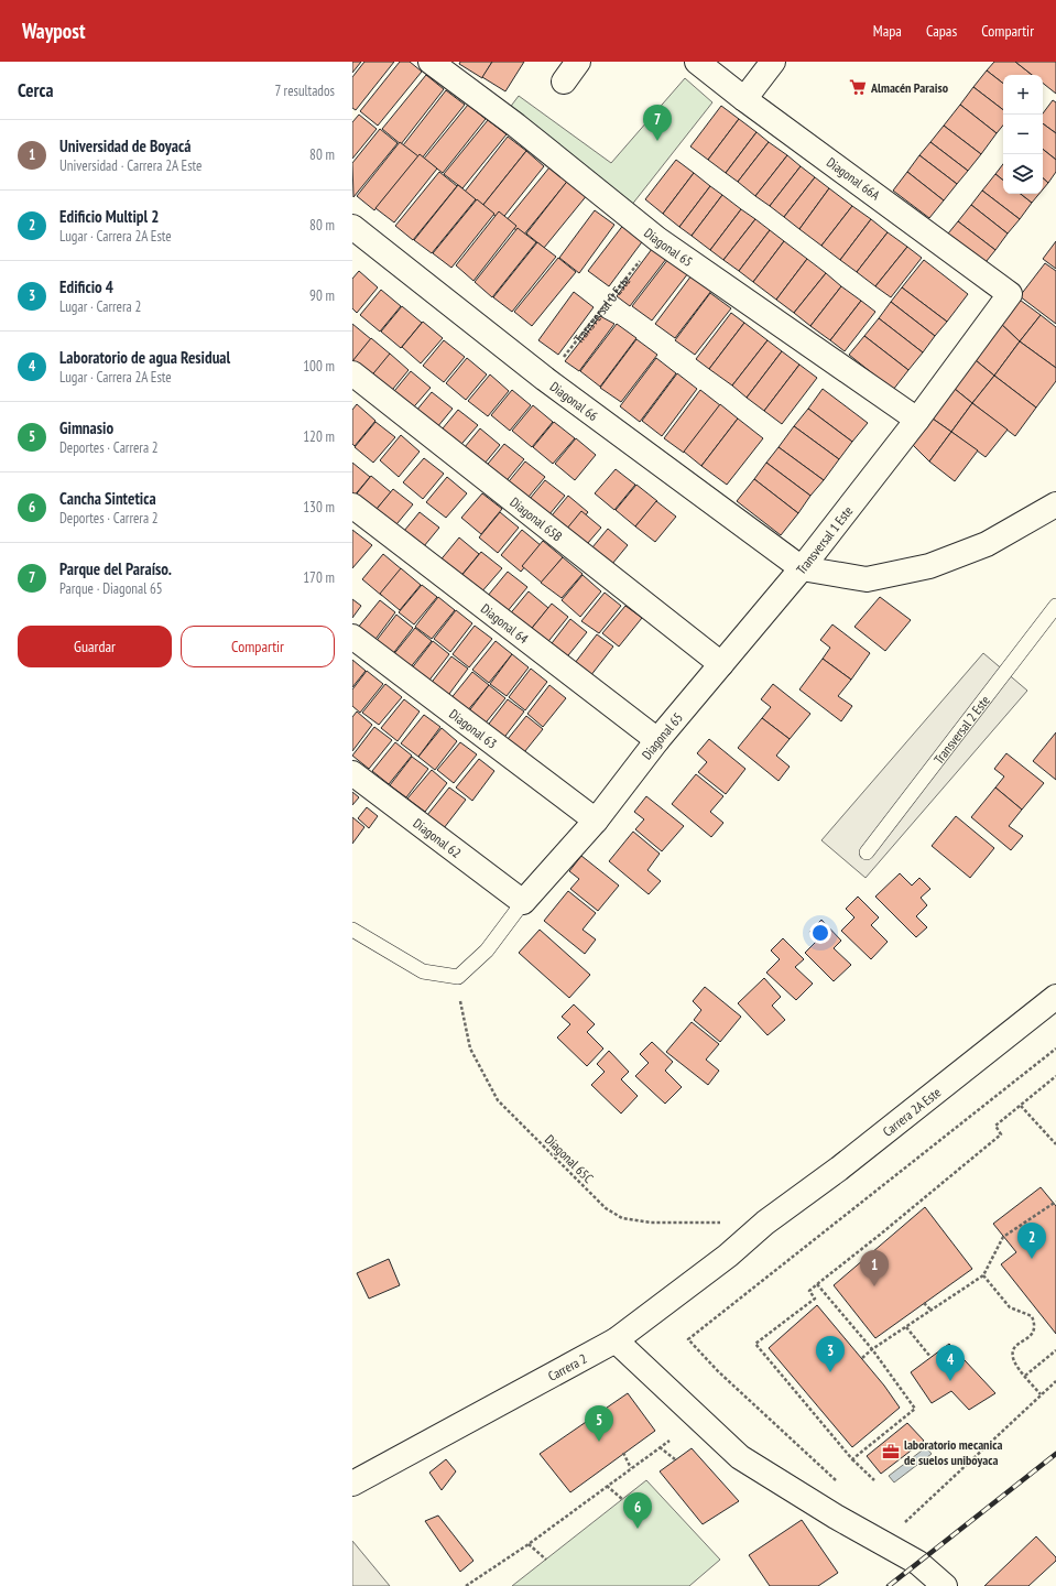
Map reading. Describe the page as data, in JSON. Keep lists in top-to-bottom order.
{
  "streets": {
    "street": [
      "Diagonal 66A",
      "Diagonal 65",
      "Diagonal 66",
      "Diagonal 65B",
      "Transversal 1 Este",
      "Diagonal 64",
      "Diagonal 63",
      "Diagonal 62",
      "Carrera 2A Este",
      "Carrera 2"
    ],
    "lane": ["Transversal 2 Este"],
    "path": ["Transversal 0 Este", "Diagonal 65C"]
  },
  "crossings": [
    ["Diagonal 66A", "Transversal 1 Este"],
    ["Diagonal 65", "Transversal 0 Este"],
    ["Diagonal 65", "Diagonal 66"],
    ["Diagonal 65", "Diagonal 65B"],
    ["Diagonal 65", "Transversal 1 Este"],
    ["Diagonal 65", "Diagonal 64"],
    ["Diagonal 65", "Diagonal 63"],
    ["Diagonal 65", "Diagonal 62"],
    ["Transversal 0 Este", "Diagonal 66"],
    ["Diagonal 66", "Transversal 1 Este"],
    ["Carrera 2A Este", "Carrera 2"]
  ],
  "places": {
    "supermarket": ["Almacén Paraiso"],
    "office": ["laboratorio mecanica de suelos uniboyaca"]
  },
  "page": {
    "header": "Waypost",
    "nav": ["Mapa", "Capas", "Compartir"],
    "heading": ["Cerca", "7 resultados"],
    "map_buttons": ["+", "−"],
    "pins": [
      "7",
      "2",
      "1",
      "3",
      "4",
      "5",
      "6"
    ],
    "list": [
      {
        "mark": "1",
        "name": "Universidad de Boyacá",
        "note": "Universidad · Carrera 2A Este",
        "value": "80 m"
      },
      {
        "mark": "2",
        "name": "Edificio Multipl 2",
        "note": "Lugar · Carrera 2A Este",
        "value": "80 m"
      },
      {
        "mark": "3",
        "name": "Edificio 4",
        "note": "Lugar · Carrera 2",
        "value": "90 m"
      },
      {
        "mark": "4",
        "name": "Laboratorio de agua Residual",
        "note": "Lugar · Carrera 2A Este",
        "value": "100 m"
      },
      {
        "mark": "5",
        "name": "Gimnasio",
        "note": "Deportes · Carrera 2",
        "value": "120 m"
      },
      {
        "mark": "6",
        "name": "Cancha Sintetica",
        "note": "Deportes · Carrera 2",
        "value": "130 m"
      },
      {
        "mark": "7",
        "name": "Parque del Paraíso.",
        "note": "Parque · Diagonal 65",
        "value": "170 m"
      }
    ],
    "buttons": ["Guardar", "Compartir"]
  }
}
